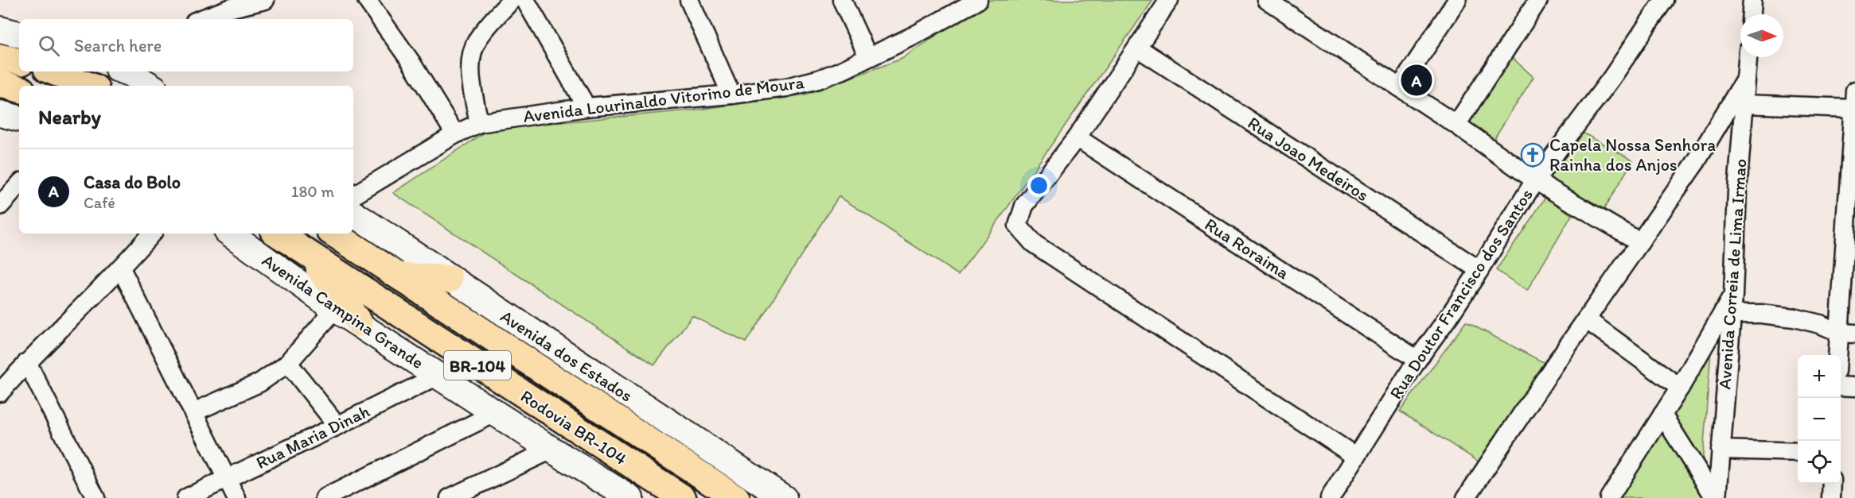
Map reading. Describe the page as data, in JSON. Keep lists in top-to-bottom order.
{
  "streets": {
    "highway": ["BR-104", "Rodovia BR-104"],
    "main road": ["Avenida Campina Grande", "Avenida dos Estados"],
    "street": [
      "Avenida Lourinaldo Vitorino de Moura",
      "Rua Joao Medeiros",
      "Rua Roraima",
      "Avenida Correia de Lima Irmao",
      "Rua Doutor Francisco dos Santos",
      "Rua Maria Dinah"
    ]
  },
  "crossings": [
    ["Rua Joao Medeiros", "Rua Doutor Francisco dos Santos"],
    ["Rua Roraima", "Rua Doutor Francisco dos Santos"],
    ["Avenida Campina Grande", "Rua Maria Dinah"]
  ],
  "places": {
    "church": ["Capela Nossa Senhora Rainha dos Anjos"]
  },
  "north": "right",
  "page": {
    "search": "Search here",
    "pins": "A",
    "heading": "Nearby",
    "list": [
      {
        "mark": "A",
        "name": "Casa do Bolo",
        "note": "Café",
        "value": "180 m"
      }
    ],
    "map_buttons": ["+", "−"]
  }
}
